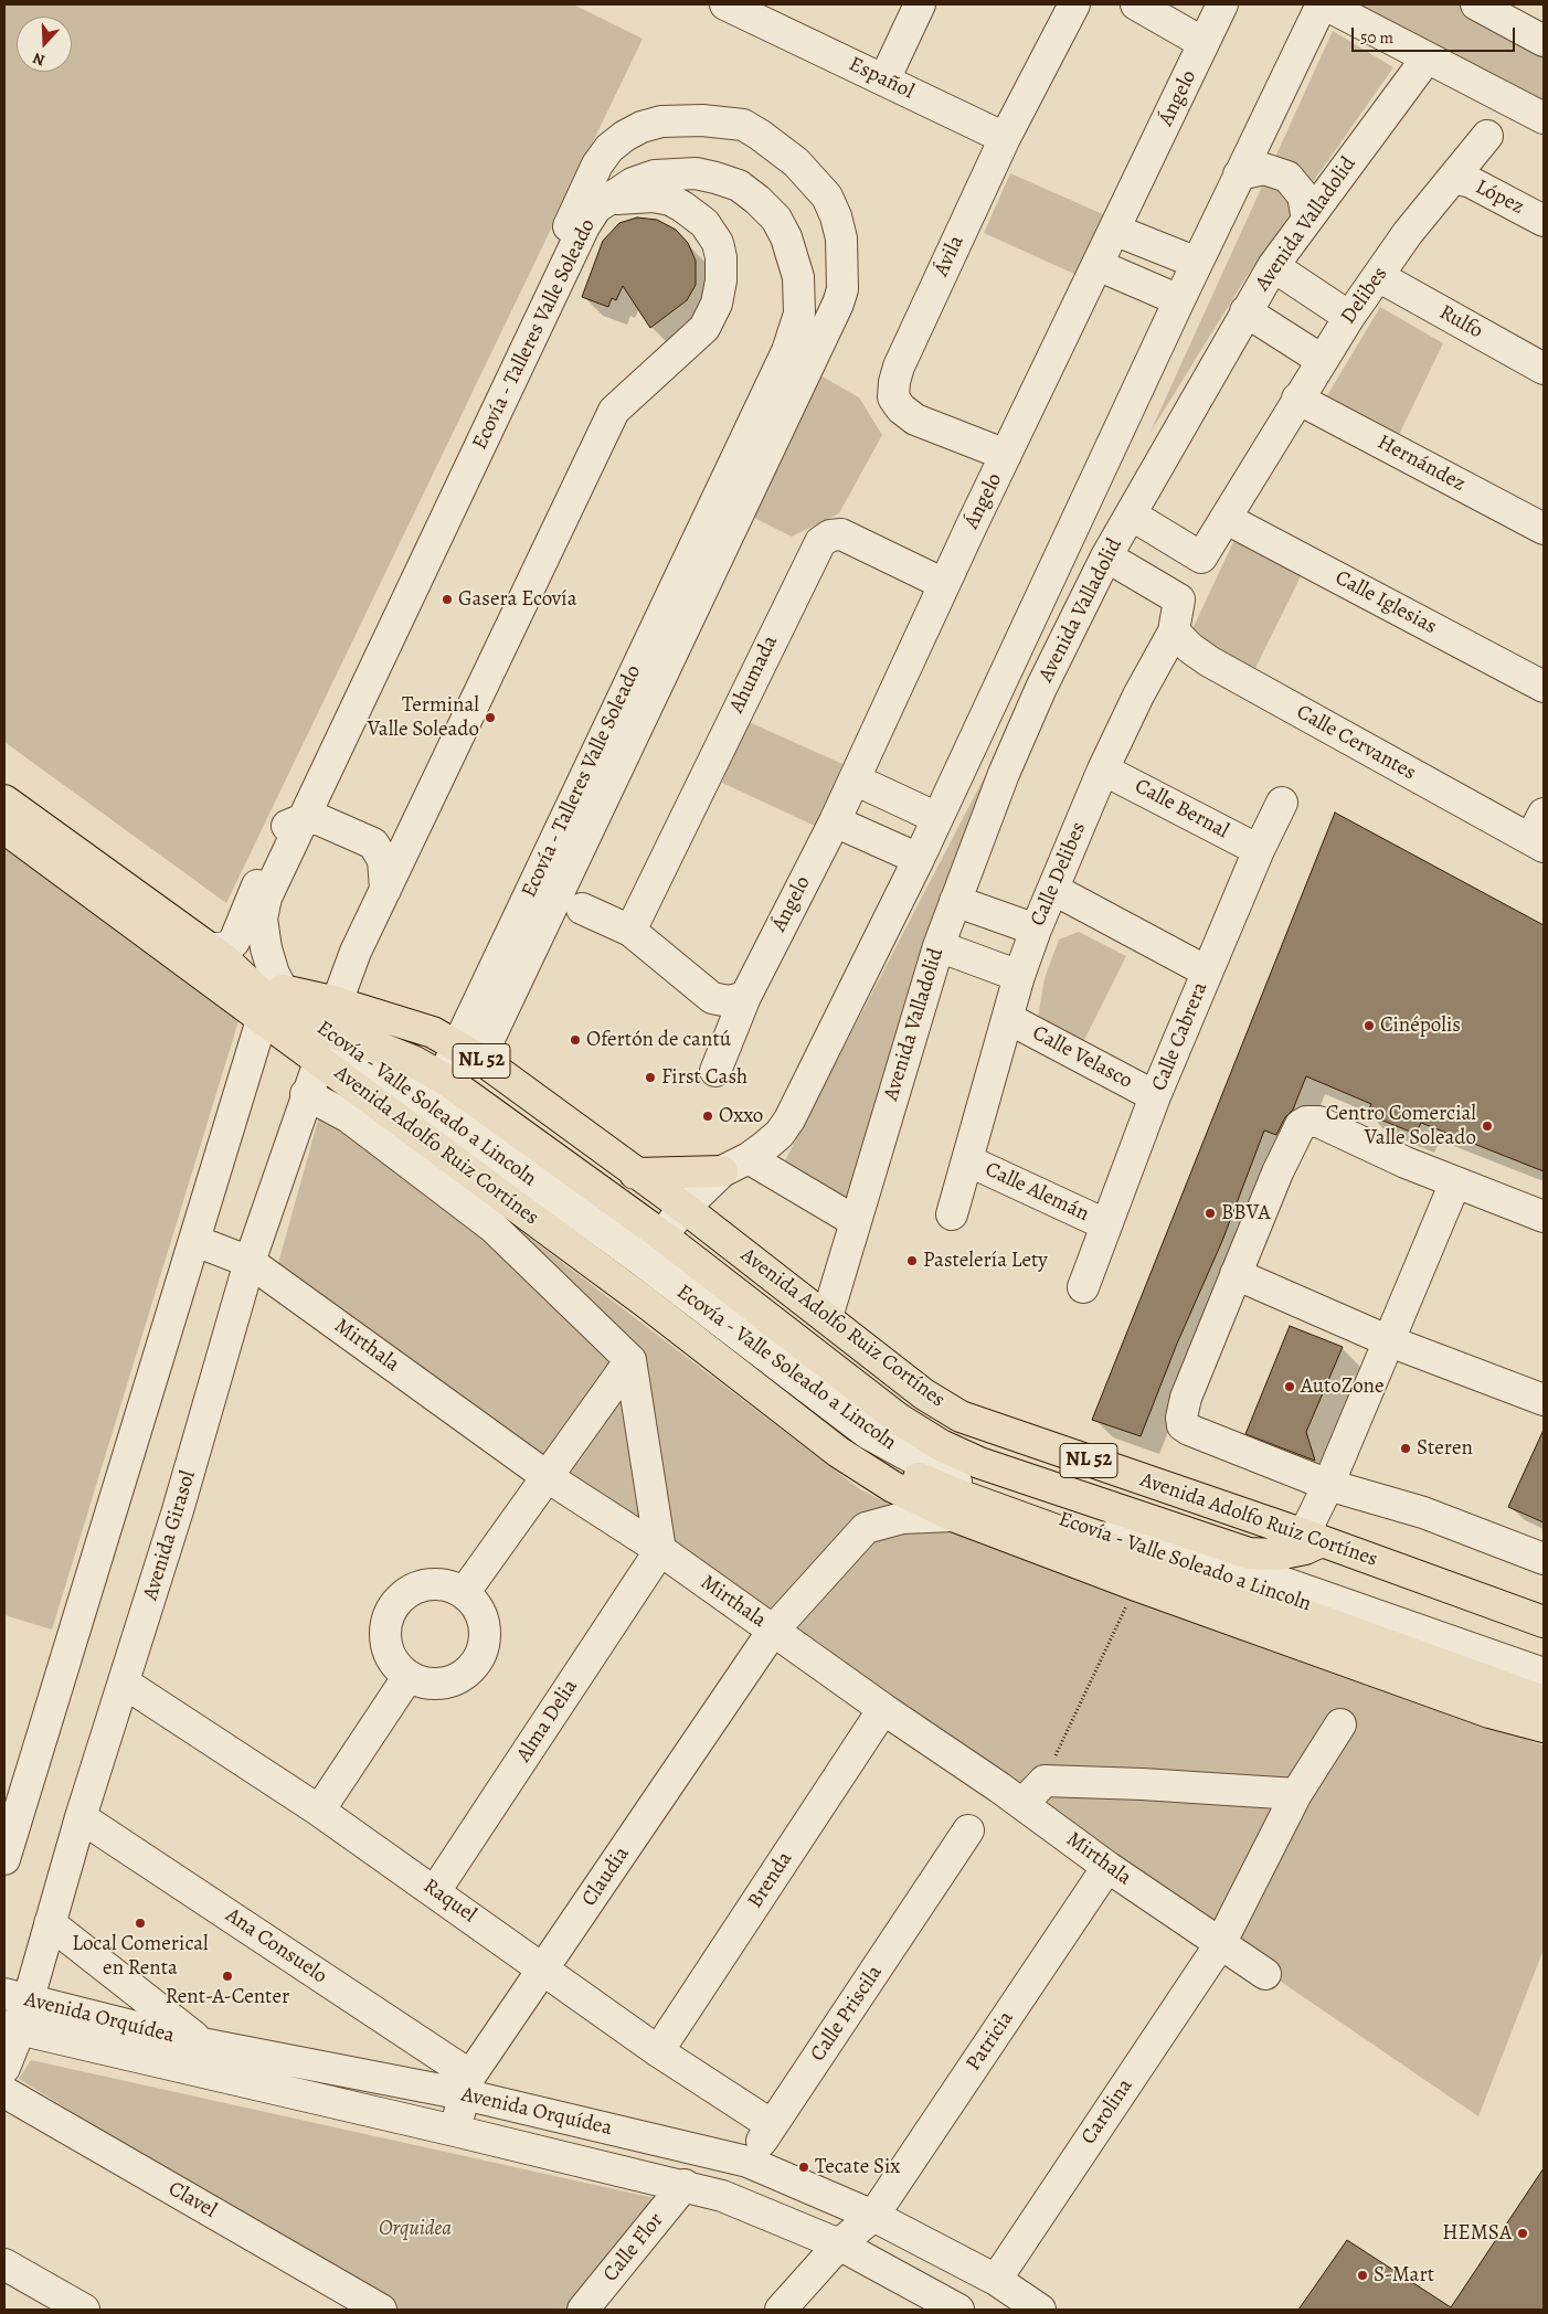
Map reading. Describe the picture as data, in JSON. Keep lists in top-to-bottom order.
{
  "streets": {
    "main road": ["NL 52", "Avenida Adolfo Ruiz Cortínes"],
    "street": [
      "Español",
      "Ángelo",
      "López",
      "Avenida Valladolid",
      "Ávila",
      "Delibes",
      "Rulfo",
      "Ecovía - Talleres Valle Soleado",
      "Hernández",
      "Calle Iglesias",
      "Ahumada",
      "Calle Cervantes",
      "Calle Bernal",
      "Calle Delibes",
      "Calle Cabrera",
      "Calle Velasco",
      "Ecovía - Valle Soleado a Lincoln",
      "Calle Alemán",
      "Mirthala",
      "Avenida Girasol",
      "Alma Delia",
      "Claudia",
      "Brenda",
      "Raquel",
      "Ana Consuelo",
      "Calle Priscila",
      "Avenida Orquídea",
      "Patricia",
      "Carolina",
      "Clavel",
      "Calle Flor"
    ]
  },
  "crossings": [
    ["Español", "Ávila"],
    ["Ángelo", "Ávila"],
    ["Ángelo", "Ahumada"],
    ["López", "Delibes"],
    ["Avenida Valladolid", "Calle Delibes"],
    ["Avenida Valladolid", "Ecovía - Valle Soleado a Lincoln"],
    ["Avenida Valladolid", "Avenida Adolfo Ruiz Cortínes"],
    ["Delibes", "Rulfo"],
    ["Delibes", "Hernández"],
    ["Delibes", "Calle Iglesias"],
    ["Ecovía - Talleres Valle Soleado", "Avenida Adolfo Ruiz Cortínes"],
    ["Ecovía - Talleres Valle Soleado", "Avenida Girasol"],
    ["Calle Cervantes", "Calle Delibes"],
    ["Calle Bernal", "Calle Delibes"],
    ["Calle Bernal", "Calle Cabrera"],
    ["Calle Delibes", "Calle Velasco"],
    ["Calle Delibes", "Calle Alemán"],
    ["Calle Cabrera", "Calle Velasco"],
    ["Calle Cabrera", "Calle Alemán"],
    ["Ecovía - Valle Soleado a Lincoln", "Avenida Adolfo Ruiz Cortínes"],
    ["Ecovía - Valle Soleado a Lincoln", "Avenida Girasol"],
    ["Avenida Adolfo Ruiz Cortínes", "Avenida Girasol"],
    ["Avenida Adolfo Ruiz Cortínes", "Claudia"],
    ["Mirthala", "Avenida Girasol"],
    ["Mirthala", "Alma Delia"],
    ["Mirthala", "Claudia"],
    ["Mirthala", "Brenda"],
    ["Mirthala", "Patricia"],
    ["Mirthala", "Carolina"],
    ["Avenida Girasol", "Raquel"],
    ["Avenida Girasol", "Ana Consuelo"],
    ["Avenida Girasol", "Avenida Orquídea"],
    ["Alma Delia", "Raquel"],
    ["Claudia", "Raquel"],
    ["Claudia", "Ana Consuelo"],
    ["Claudia", "Avenida Orquídea"],
    ["Brenda", "Raquel"],
    ["Raquel", "Calle Priscila"],
    ["Ana Consuelo", "Avenida Orquídea"],
    ["Calle Priscila", "Avenida Orquídea"],
    ["Avenida Orquídea", "Patricia"],
    ["Avenida Orquídea", "Carolina"],
    ["Avenida Orquídea", "Calle Flor"]
  ],
  "parks": ["Orquidea"],
  "places": [
    "Gasera Ecovía",
    "Terminal Valle Soleado",
    "Cinépolis",
    "Ofertón de cantú",
    "First Cash",
    "Oxxo",
    "Centro Comercial Valle Soleado",
    "BBVA",
    "Pastelería Lety",
    "AutoZone",
    "Steren",
    "Local Comerical en Renta",
    "Rent-A-Center",
    "Tecate Six",
    "HEMSA",
    "S-Mart"
  ],
  "scale_bar": "50 m",
  "north": "bottom"
}
